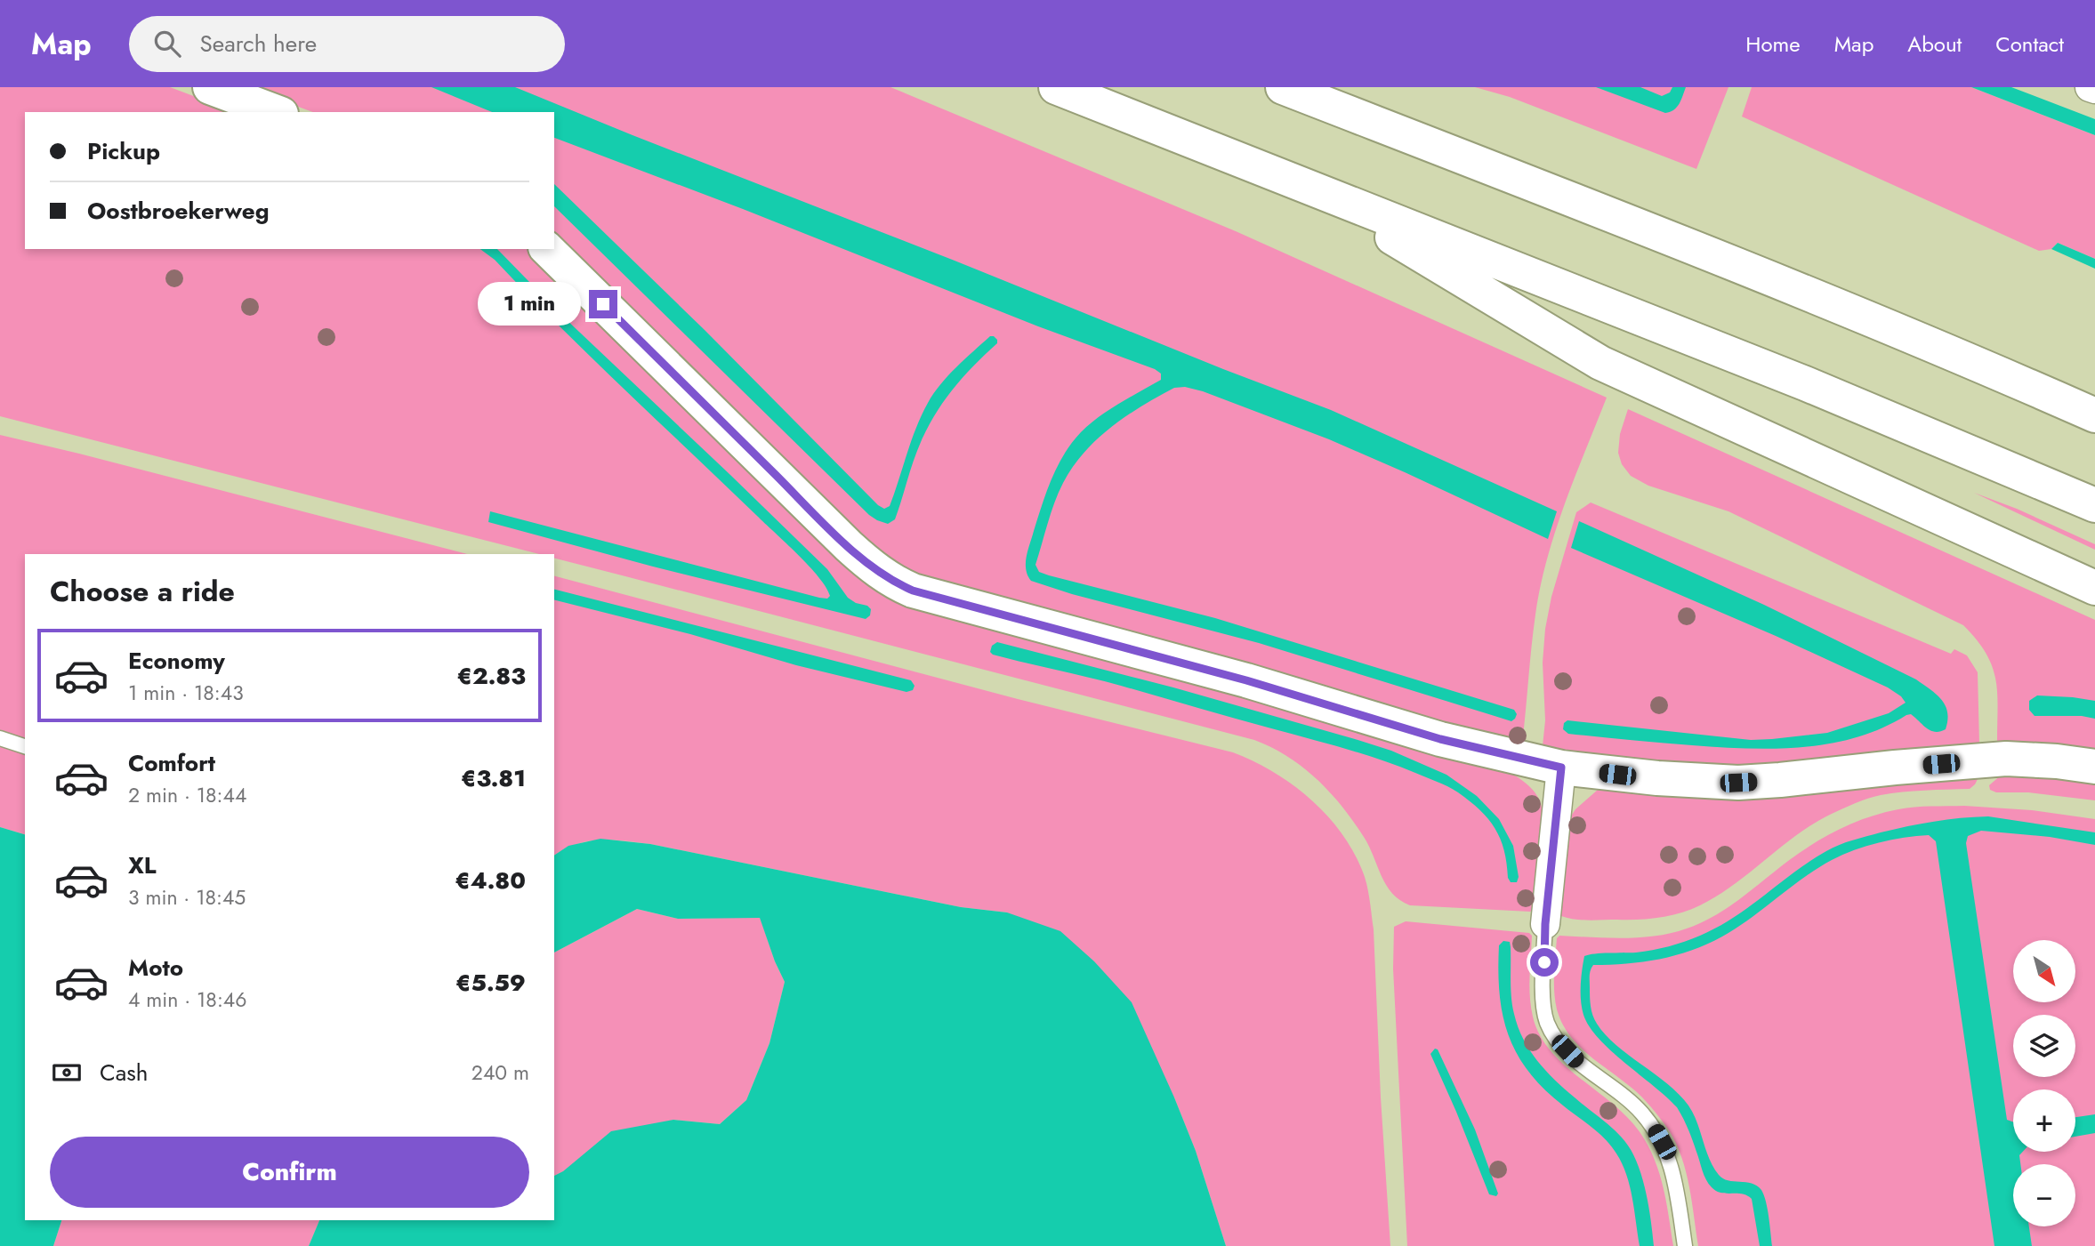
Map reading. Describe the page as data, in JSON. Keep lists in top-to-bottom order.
{
  "north": "bottom right",
  "page": {
    "header": "Map",
    "search": "Search here",
    "nav": [
      "Home",
      "Map",
      "About",
      "Contact"
    ],
    "banner": ["Pickup", "Oostbroekerweg"],
    "bubble": "1 min",
    "heading": "Choose a ride",
    "list": [
      {
        "name": "Economy",
        "note": "1 min · 18:43",
        "value": "€2.83"
      },
      {
        "name": "Comfort",
        "note": "2 min · 18:44",
        "value": "€3.81"
      },
      {
        "name": "XL",
        "note": "3 min · 18:45",
        "value": "€4.80"
      },
      {
        "name": "Moto",
        "note": "4 min · 18:46",
        "value": "€5.59"
      }
    ],
    "map_buttons": ["+", "−"],
    "pay": ["Cash", "240 m"],
    "buttons": "Confirm"
  }
}
